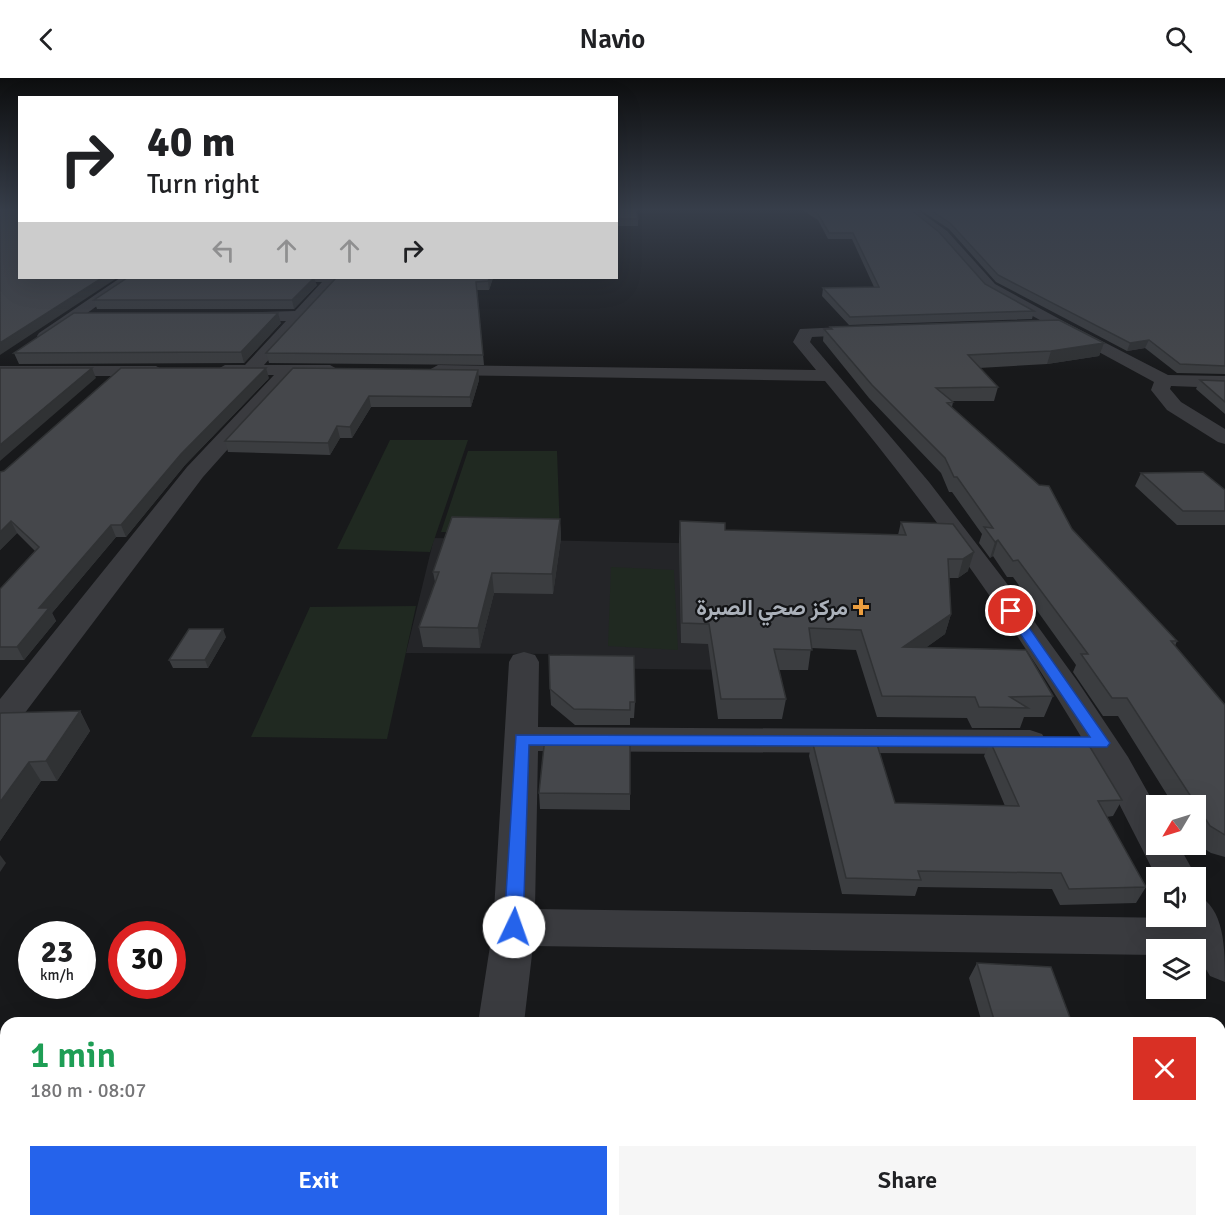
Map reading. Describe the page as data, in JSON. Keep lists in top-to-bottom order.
{
  "places": {
    "health": ["مركز صحي الصبرة"]
  },
  "north": "bottom left",
  "page": {
    "header": "Navio",
    "turn": ["40 m", "Turn right"],
    "speed": "23 km/h",
    "limit": "30",
    "heading": ["1 min", "180 m · 08:07"],
    "buttons": ["Exit", "Share"]
  }
}
